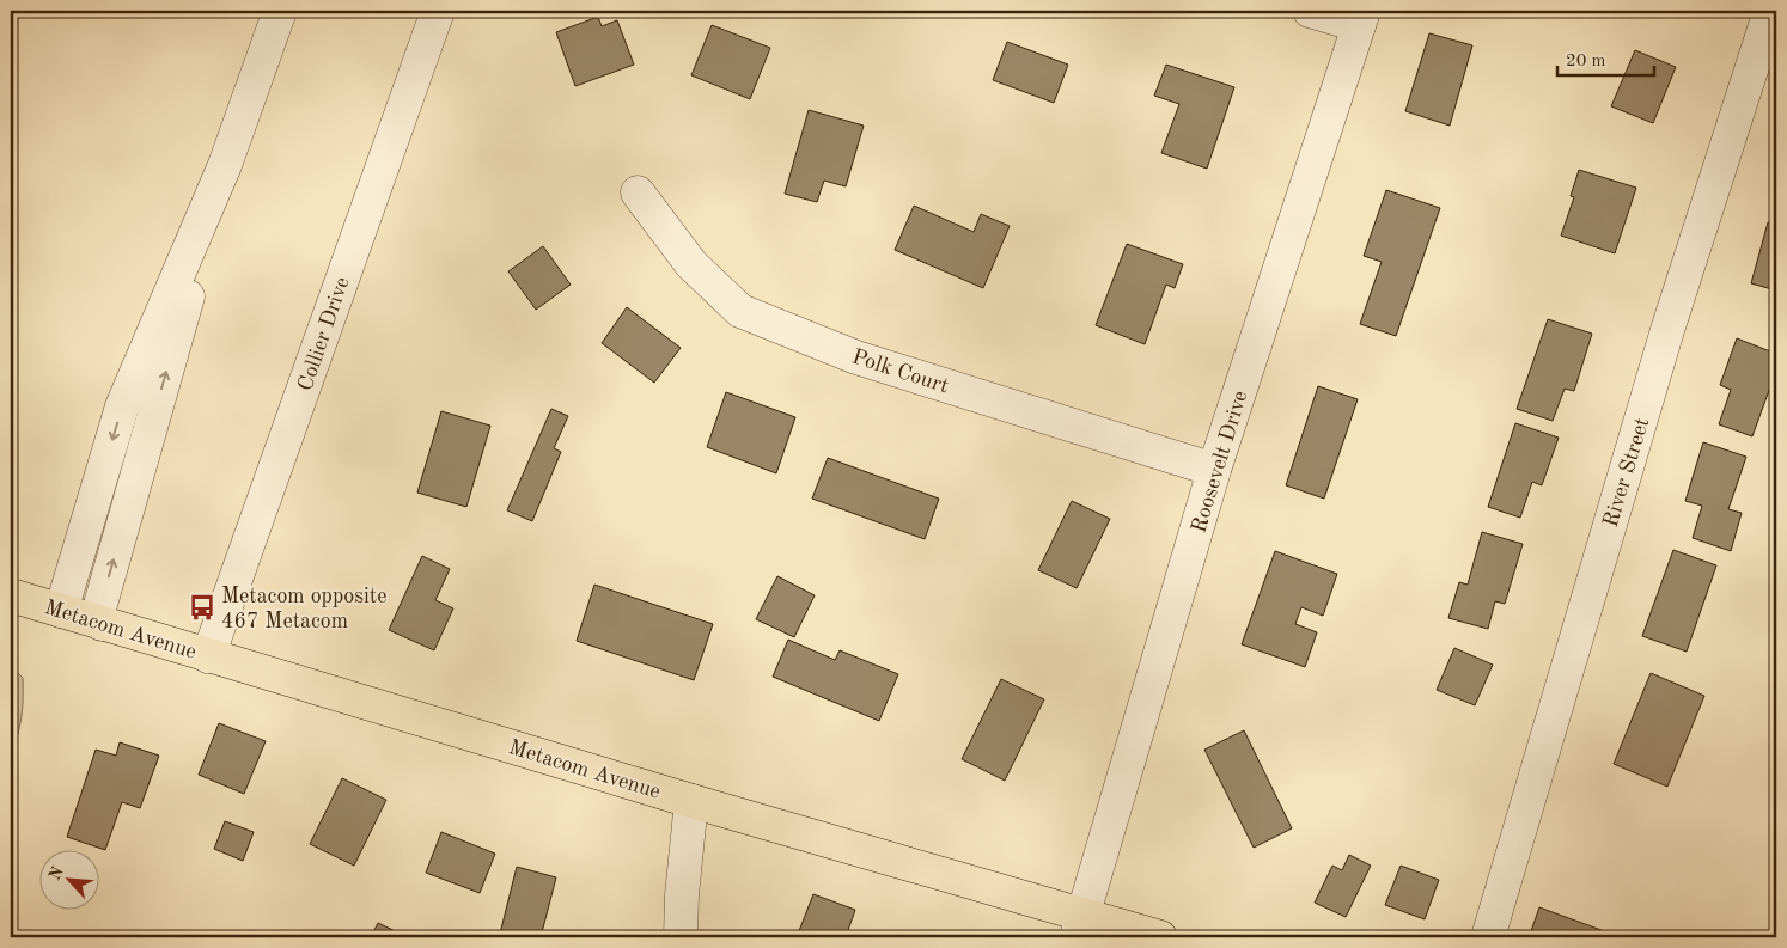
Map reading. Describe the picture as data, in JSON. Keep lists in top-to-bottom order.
{
  "streets": {
    "main road": ["Metacom Avenue"],
    "street": [
      "Collier Drive",
      "Polk Court",
      "Roosevelt Drive",
      "River Street"
    ]
  },
  "crossings": [
    ["Collier Drive", "Metacom Avenue"],
    ["Polk Court", "Roosevelt Drive"],
    ["Roosevelt Drive", "Metacom Avenue"]
  ],
  "places": {
    "bus stop": ["Metacom opposite 467 Metacom"]
  },
  "scale_bar": "20 m",
  "north": "top left"
}
